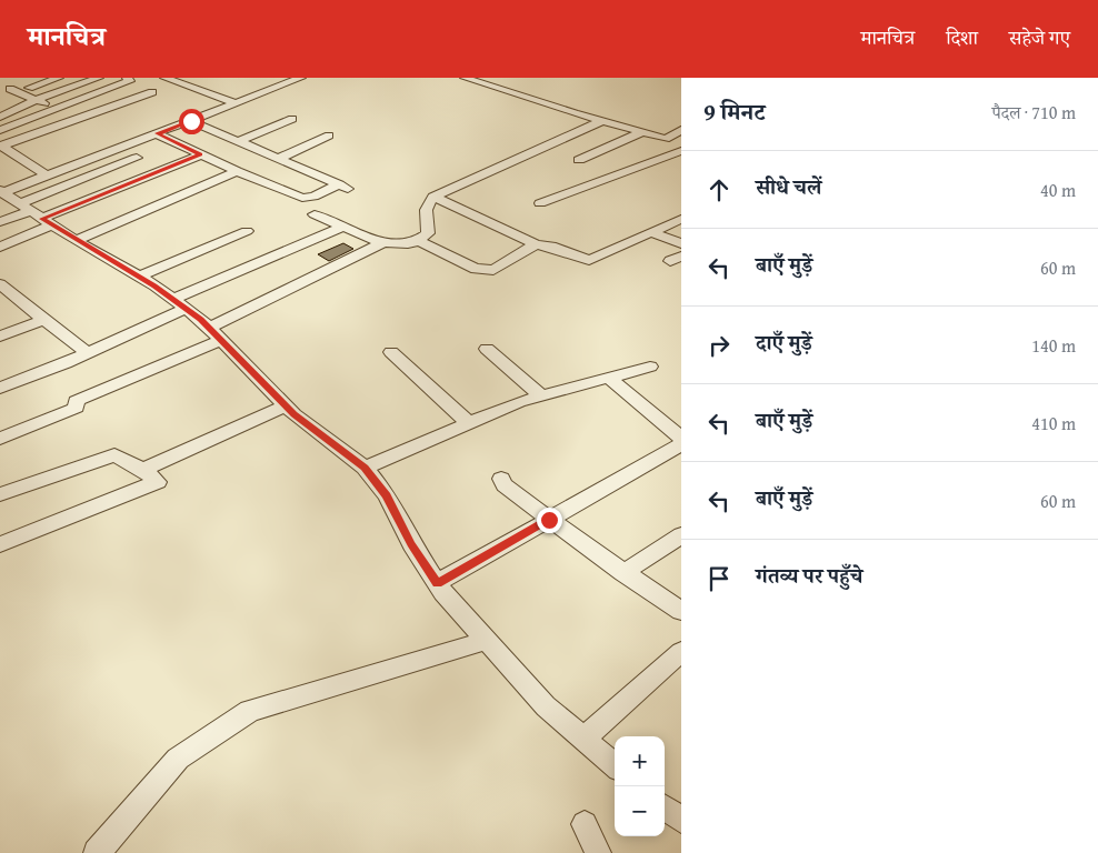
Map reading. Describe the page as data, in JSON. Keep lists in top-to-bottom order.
{
  "page": {
    "header": "मानचित्र",
    "nav": ["मानचित्र", "दिशा", "सहेजे गए"],
    "heading": ["9 मिनट", "पैदल · 710 m"],
    "list": [
      ["सीधे चलें", "40 m"],
      ["बाएँ मुड़ें", "60 m"],
      ["दाएँ मुड़ें", "140 m"],
      ["बाएँ मुड़ें", "410 m"],
      ["बाएँ मुड़ें", "60 m"],
      "गंतव्य पर पहुँचे"
    ],
    "map_buttons": ["+", "−"]
  }
}
